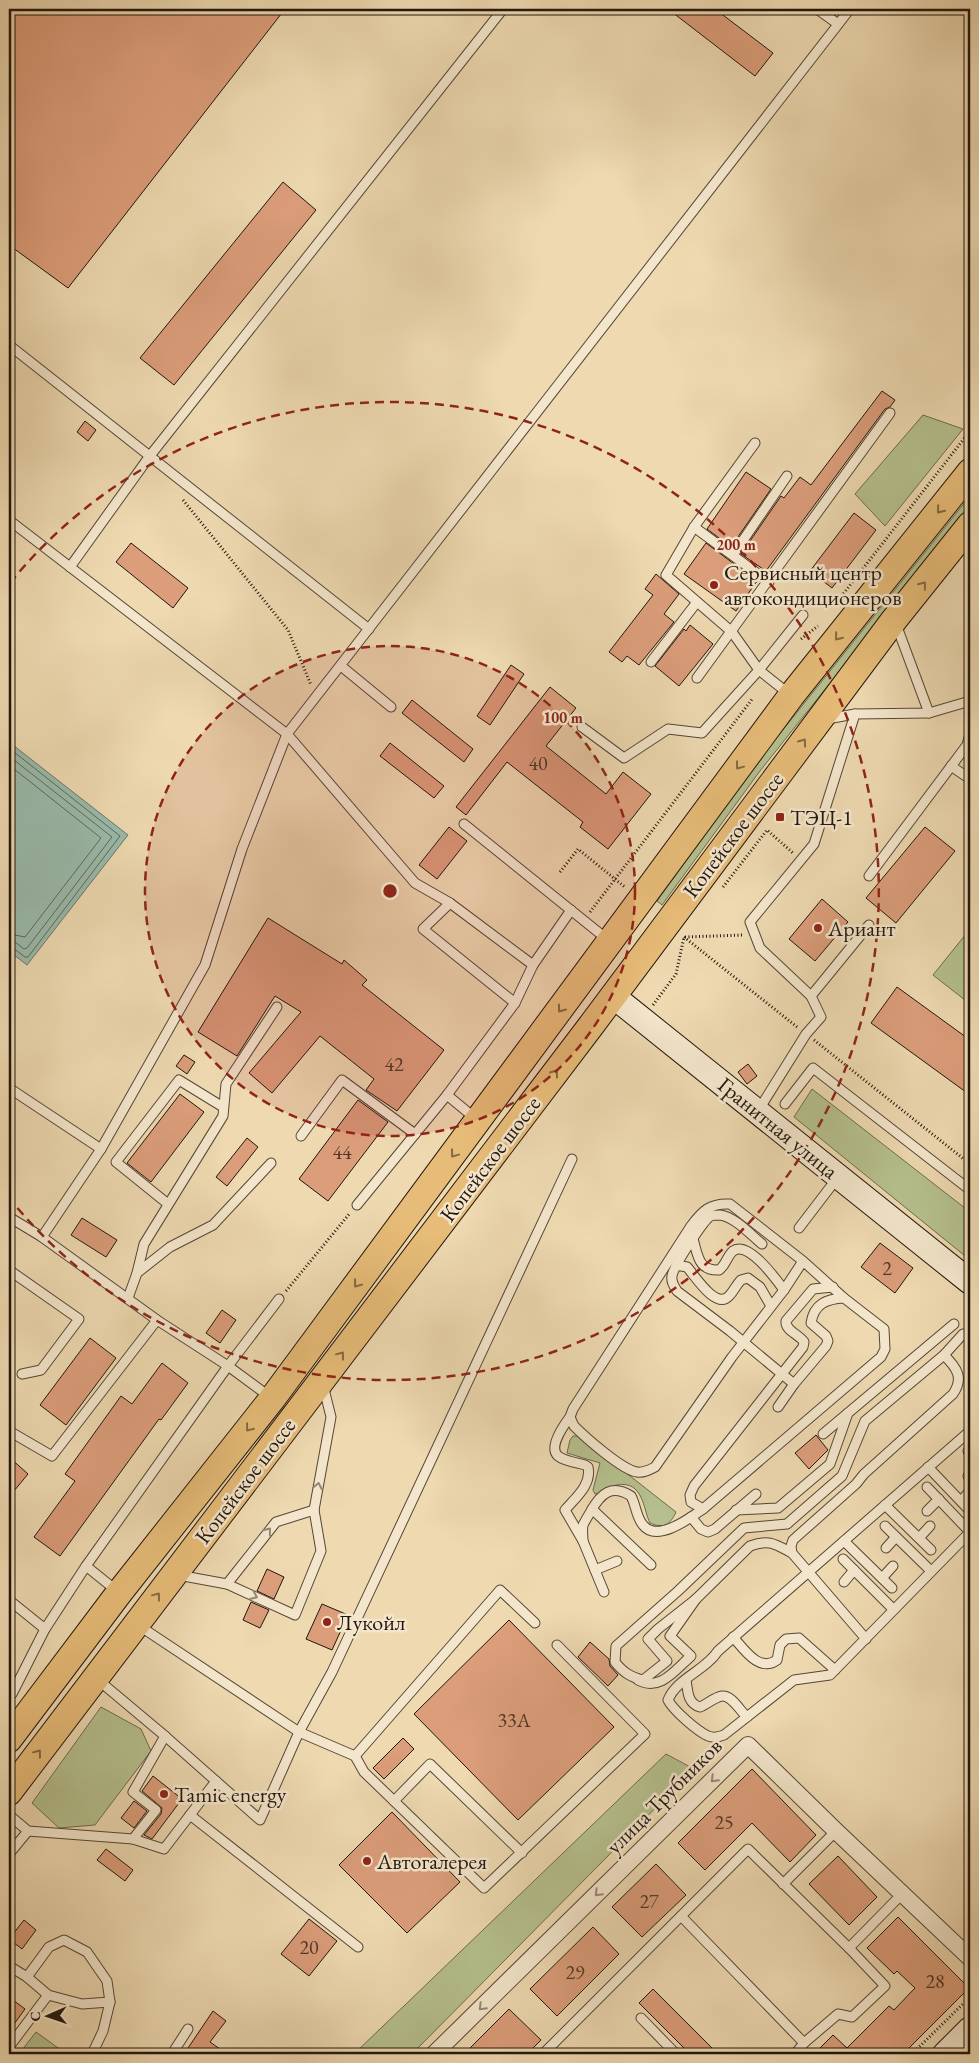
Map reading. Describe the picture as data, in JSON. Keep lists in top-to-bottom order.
{
  "streets": {
    "main road": ["Копейское шоссе", "Гранитная улица"],
    "street": ["улица Трубников"]
  },
  "crossings": [
    ["Копейское шоссе", "Гранитная улица"]
  ],
  "one_way": ["улица Трубников"],
  "places": {
    "other": [
      "Сервисный центр автокондиционеров",
      "Ариант",
      "Лукойл",
      "Tamic energy",
      "Автогалерея"
    ],
    "transit": ["ТЭЦ-1"]
  },
  "house_numbers": [
    "40",
    "42",
    "44",
    "2",
    "33А",
    "25",
    "27",
    "20",
    "29",
    "28"
  ],
  "north": "left",
  "rings": ["200 m", "100 m"]
}
